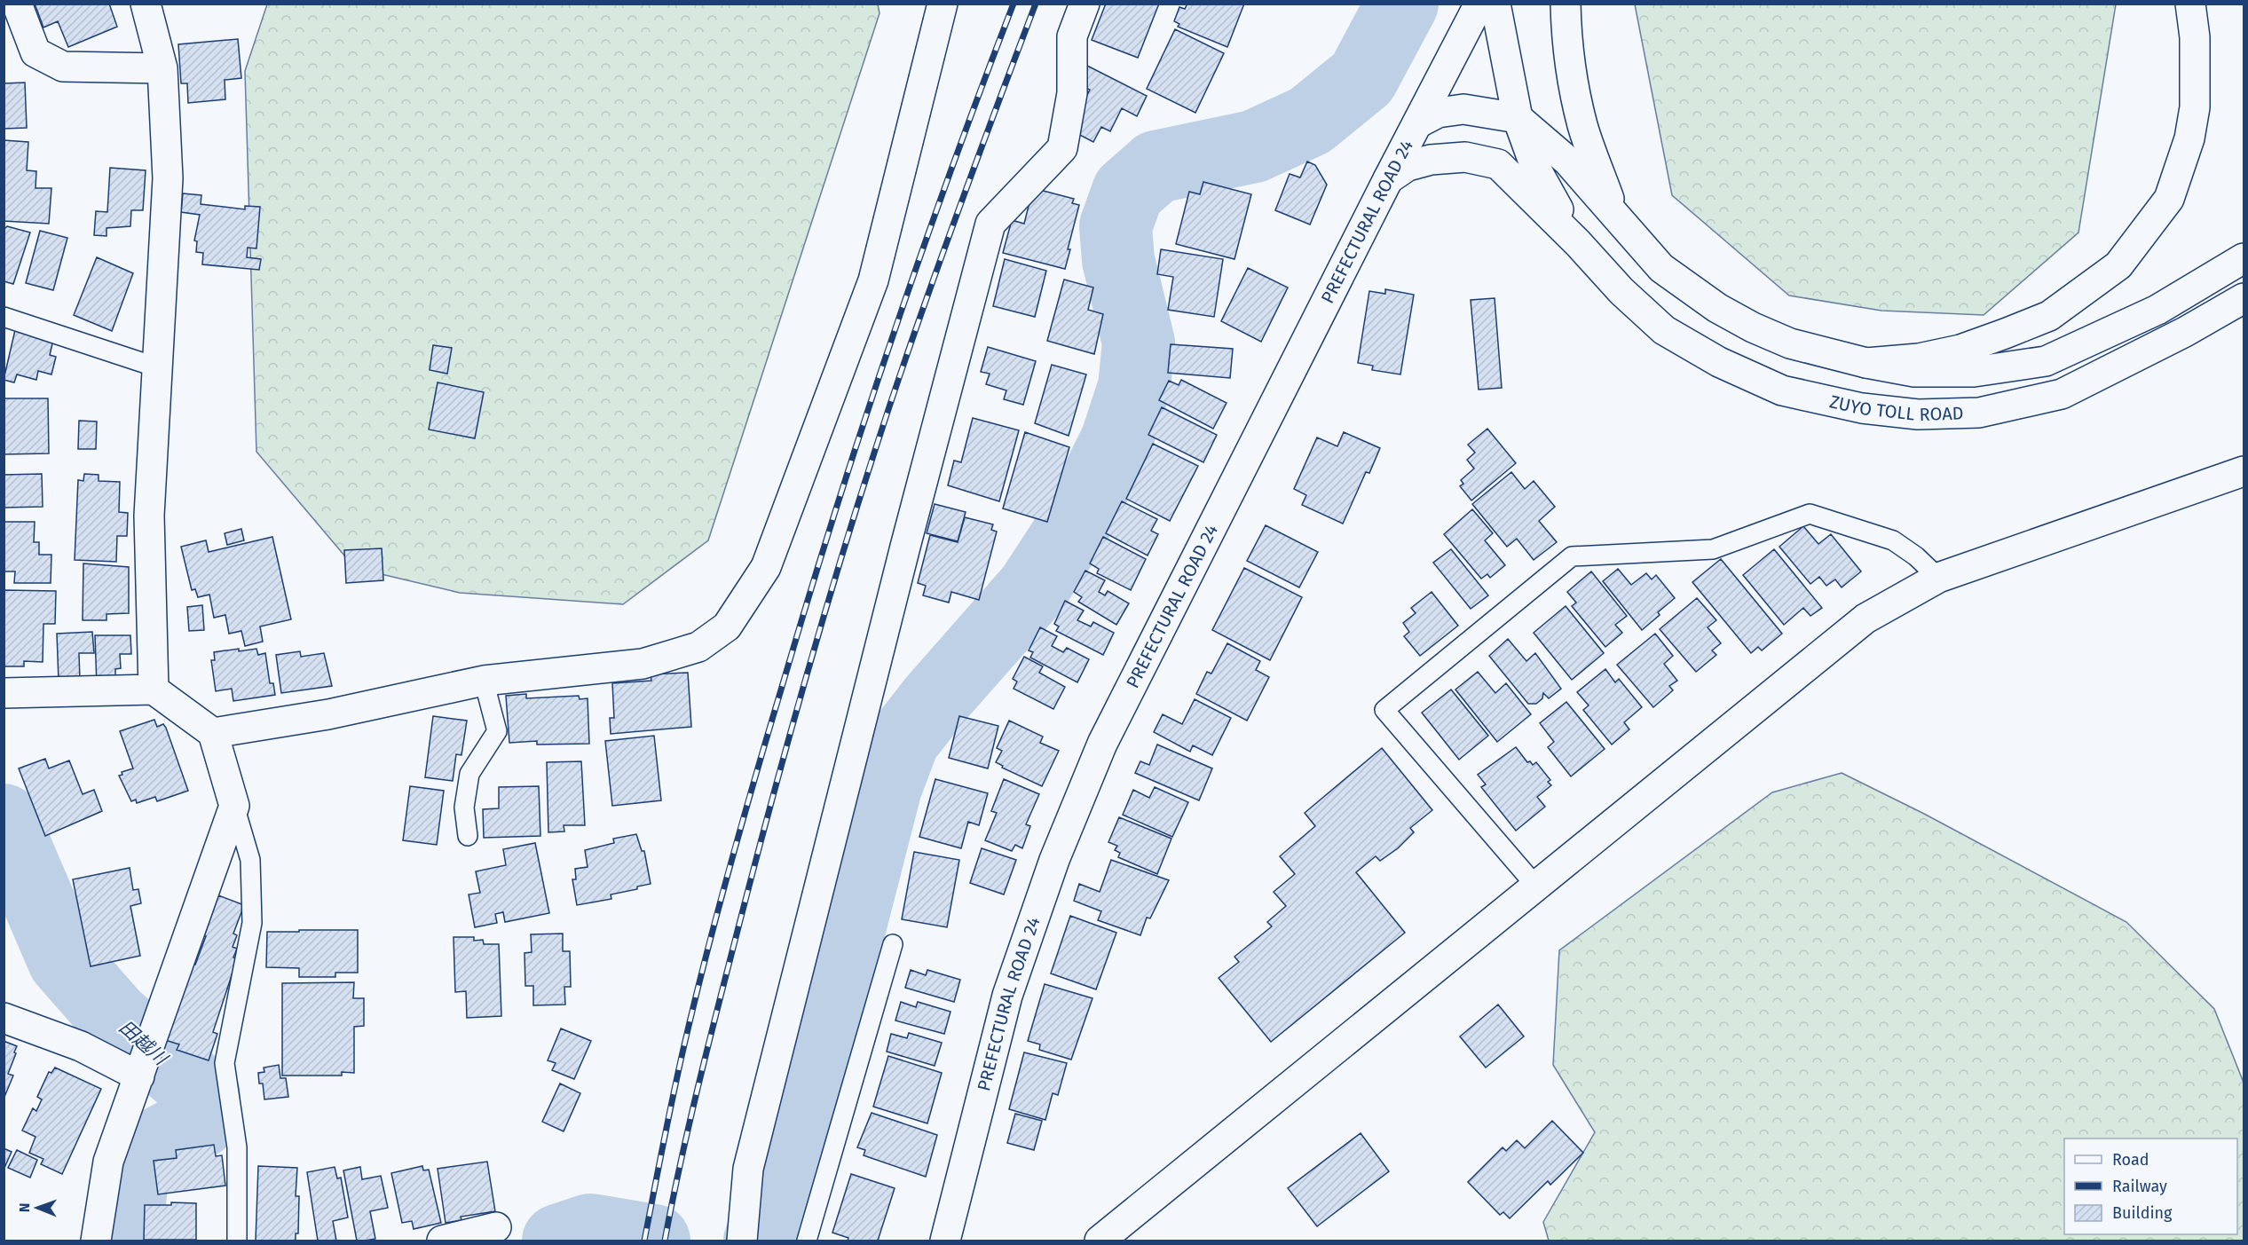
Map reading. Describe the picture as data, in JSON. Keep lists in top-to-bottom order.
{
  "streets": {
    "main road": ["PREFECTURAL ROAD 24", "ZUYO TOLL ROAD"]
  },
  "water": ["田越川"],
  "legend": ["Road", "Railway", "Building"],
  "north": "left"
}
